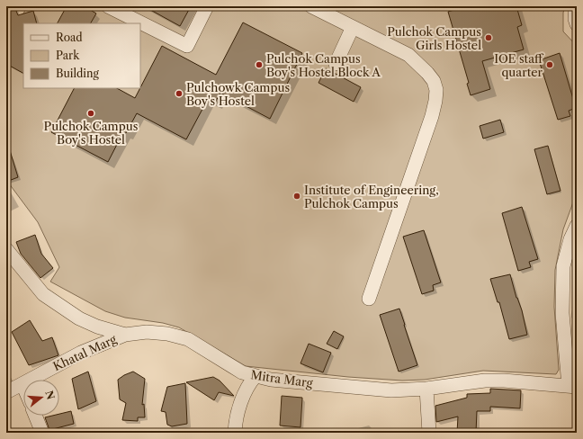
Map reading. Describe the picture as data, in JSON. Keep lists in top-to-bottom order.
{
  "streets": {
    "street": ["Khatal Marg", "Mitra Marg"]
  },
  "crossings": [
    ["Khatal Marg", "Mitra Marg"]
  ],
  "places": [
    "Pulchok Campus Girls Hostel",
    "Pulchok Campus Boy's Hostel Block A",
    "IOE staff quarter",
    "Pulchowk Campus Boy's Hostel",
    "Pulchok Campus Boy's Hostel",
    "Institute of Engineering, Pulchok Campus"
  ],
  "legend": ["Road", "Park", "Building"],
  "north": "right"
}
